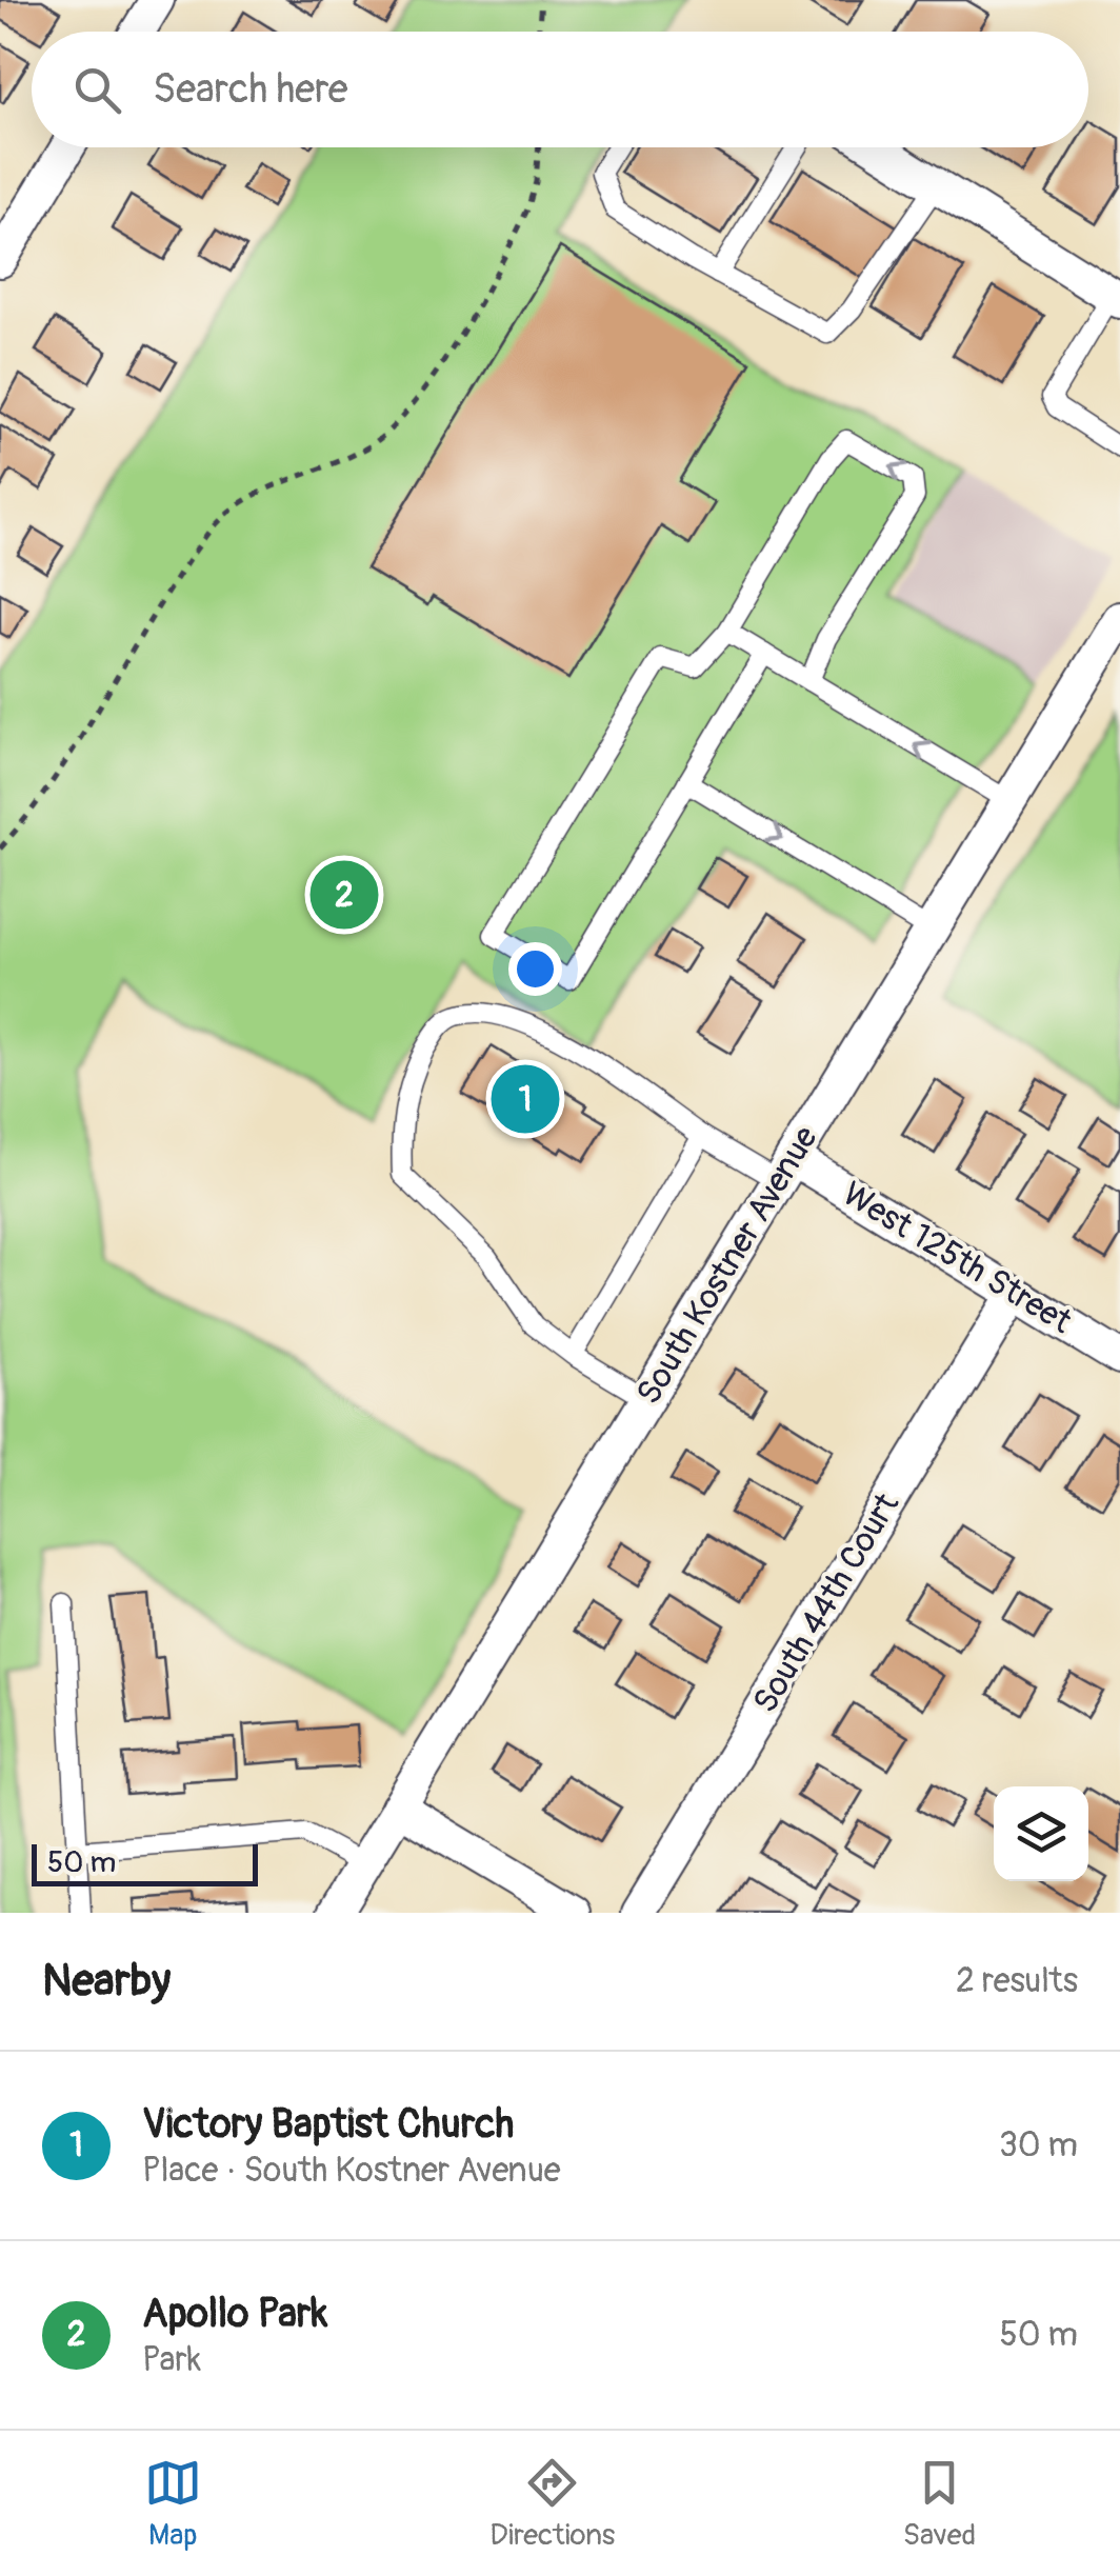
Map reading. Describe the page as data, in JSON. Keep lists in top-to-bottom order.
{
  "streets": {
    "street": ["West 125th Street", "South Kostner Avenue", "South 44th Court"]
  },
  "crossings": [
    ["West 125th Street", "South Kostner Avenue"],
    ["West 125th Street", "South 44th Court"]
  ],
  "scale_bar": "50 m",
  "page": {
    "search": "Search here",
    "pins": ["2", "1"],
    "scale": "50 m",
    "heading": ["Nearby", "2 results"],
    "list": [
      {
        "mark": "1",
        "name": "Victory Baptist Church",
        "note": "Place · South Kostner Avenue",
        "value": "30 m"
      },
      {
        "mark": "2",
        "name": "Apollo Park",
        "note": "Park",
        "value": "50 m"
      }
    ],
    "nav": ["Map", "Directions", "Saved"]
  }
}
